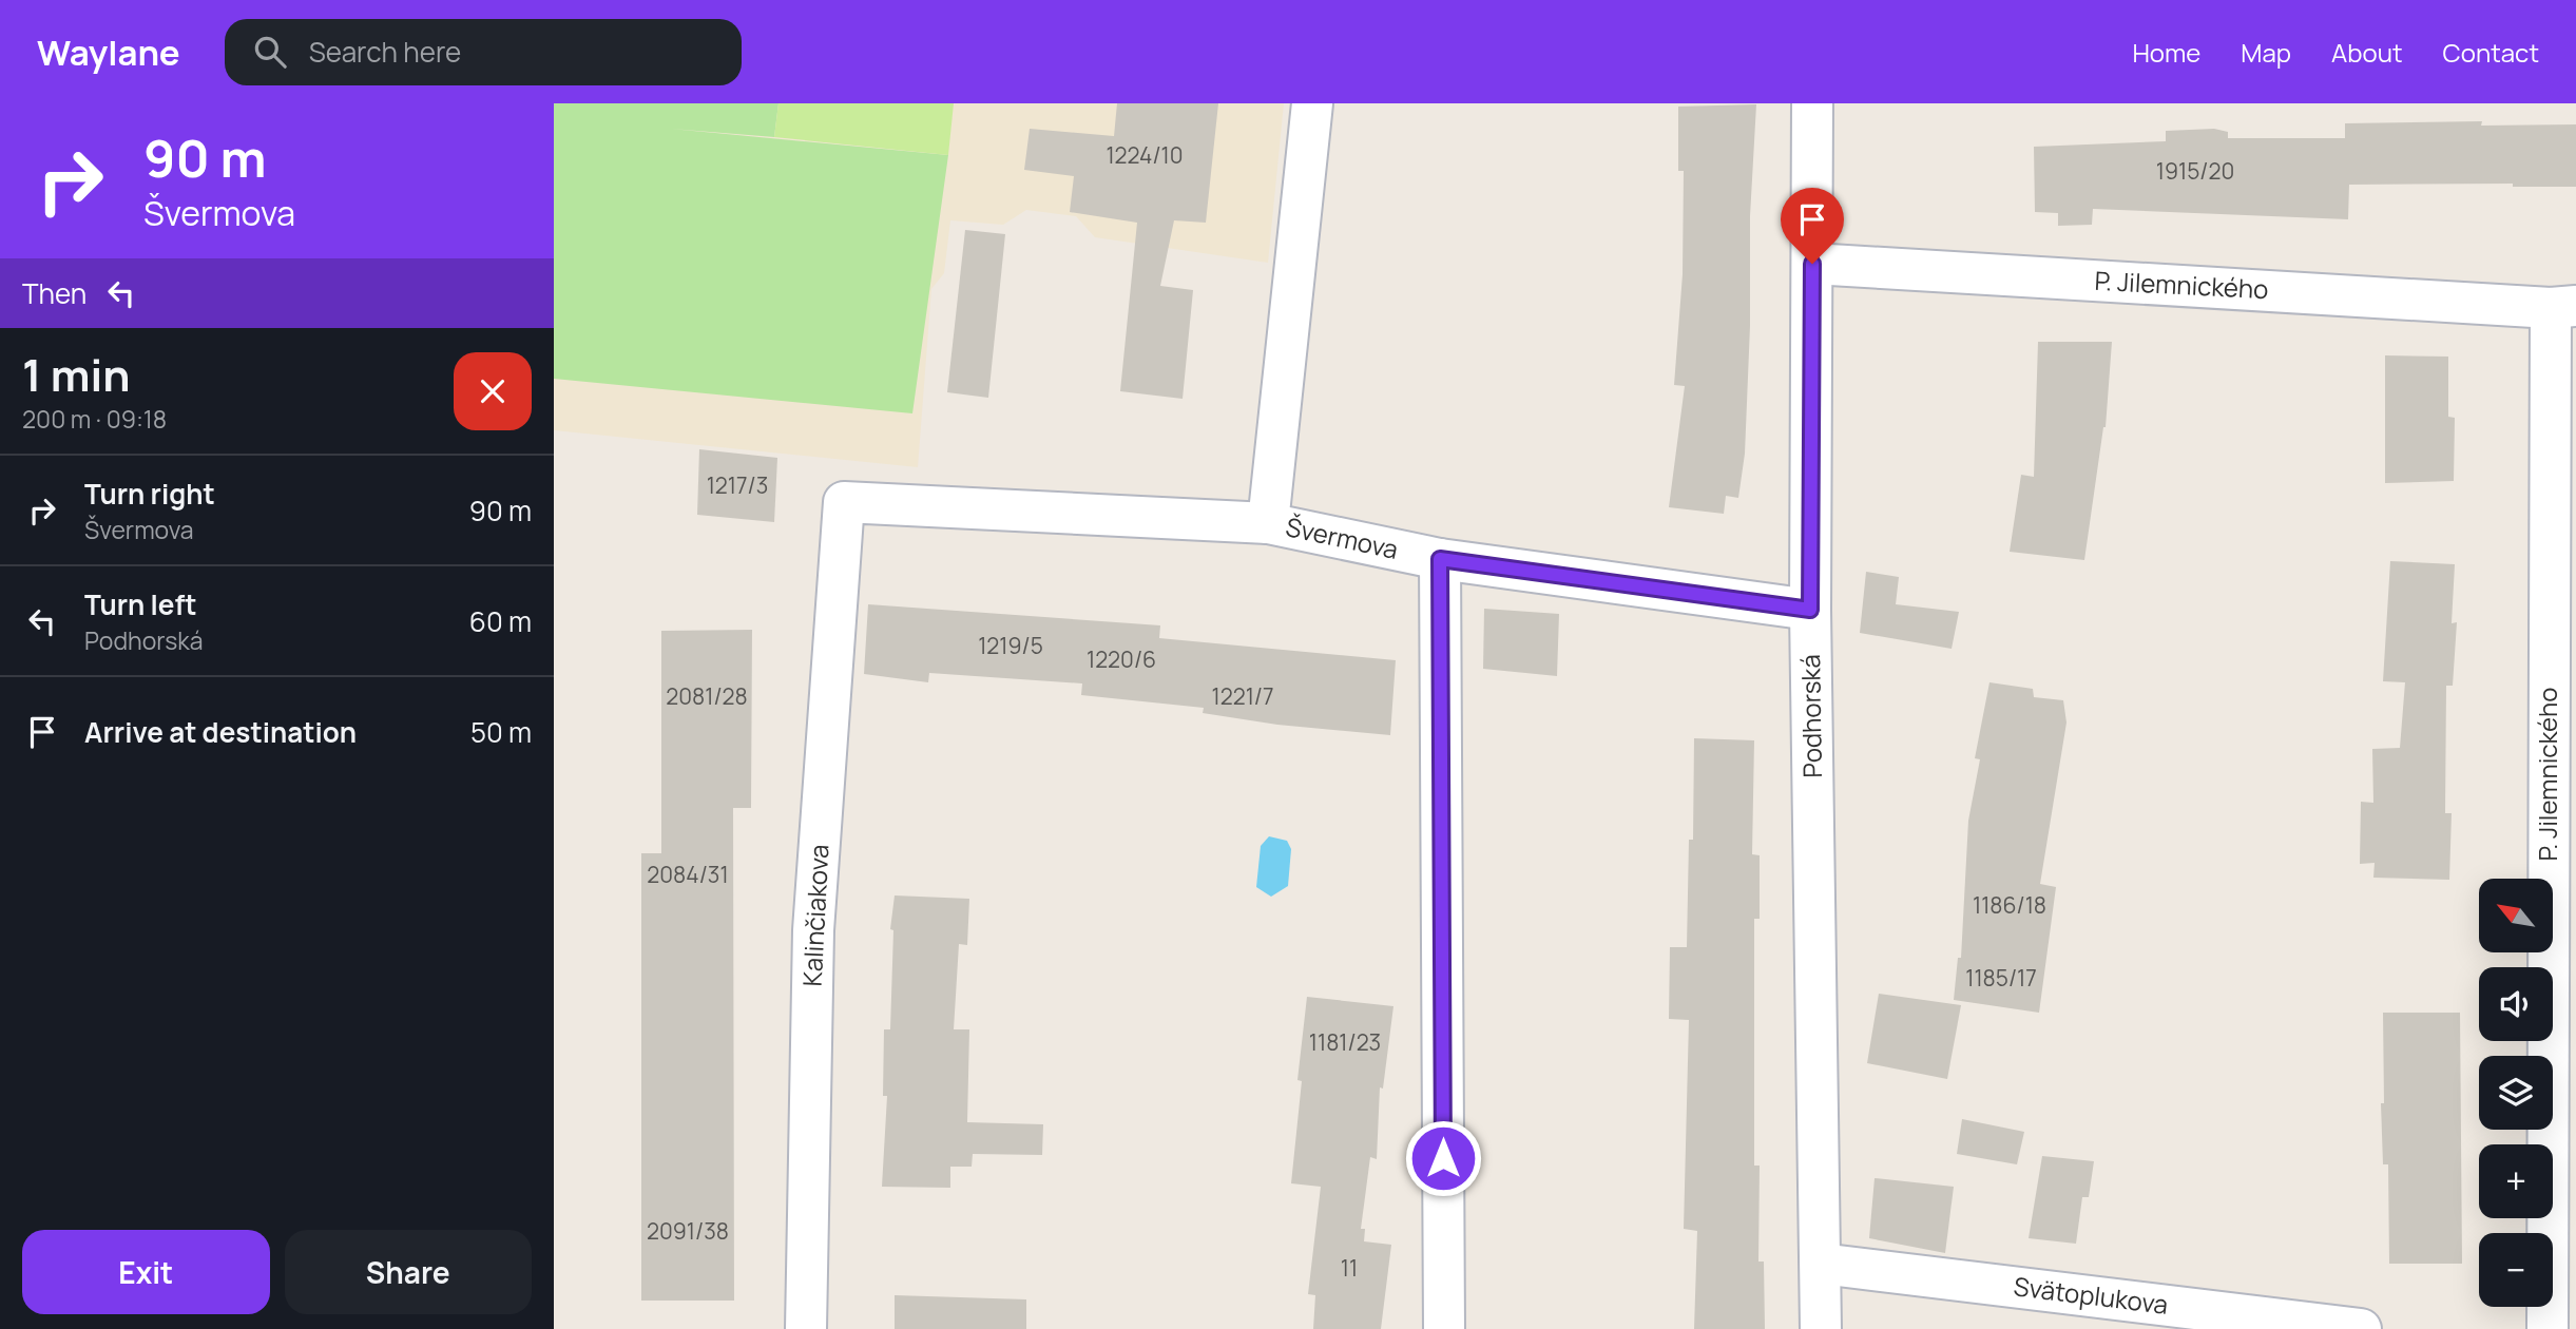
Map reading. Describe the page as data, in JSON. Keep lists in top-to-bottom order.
{
  "streets": {
    "street": [
      "P. Jilemnického",
      "Švermova",
      "Podhorská",
      "Kalinčiakova",
      "Svätoplukova"
    ]
  },
  "crossings": [
    ["P. Jilemnického", "Podhorská"],
    ["Švermova", "Podhorská"],
    ["Švermova", "Kalinčiakova"],
    ["Podhorská", "Svätoplukova"]
  ],
  "house_numbers": [
    "1224/10",
    "1915/20",
    "1217/3",
    "1219/5",
    "1220/6",
    "2081/28",
    "1221/7",
    "2084/31",
    "1186/18",
    "1185/17",
    "1181/23",
    "2091/38",
    "11"
  ],
  "north": "top left",
  "page": {
    "header": "Waylane",
    "search": "Search here",
    "nav": [
      "Home",
      "Map",
      "About",
      "Contact"
    ],
    "turn": ["90 m", "Švermova"],
    "then": "Then",
    "heading": ["1 min", "200 m · 09:18"],
    "list": [
      {
        "name": "Turn right",
        "note": "Švermova",
        "value": "90 m"
      },
      {
        "name": "Turn left",
        "note": "Podhorská",
        "value": "60 m"
      },
      {
        "name": "Arrive at destination",
        "value": "50 m"
      }
    ],
    "map_buttons": ["+", "−"],
    "buttons": ["Exit", "Share"]
  }
}
